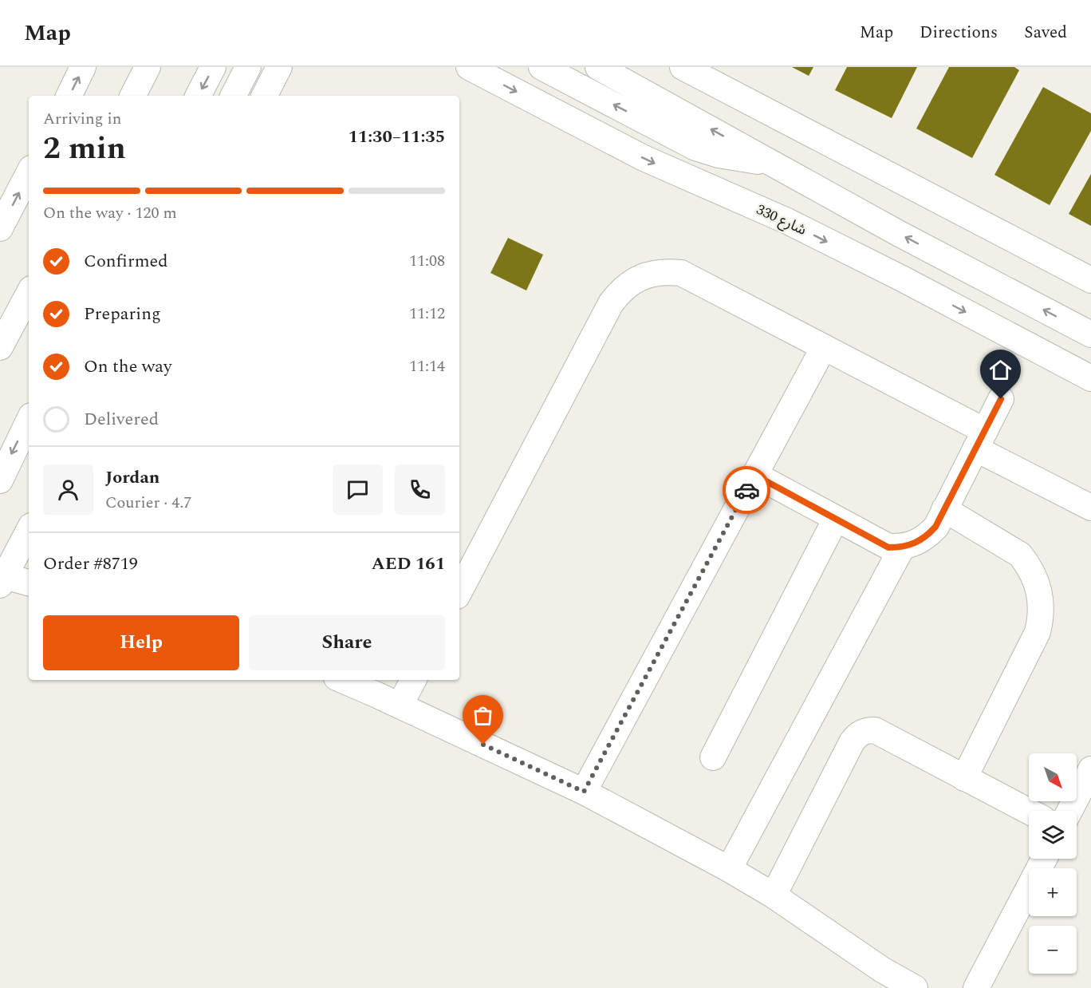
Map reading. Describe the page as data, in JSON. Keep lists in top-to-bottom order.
{
  "streets": {
    "street": ["شارع 330"]
  },
  "north": "bottom right",
  "page": {
    "header": "Map",
    "nav": ["Map", "Directions", "Saved"],
    "heading": ["2 min", "Arriving in", "11:30–11:35"],
    "panel": [
      "Jordan",
      "Courier · 4.7",
      "Order #8719",
      "AED 161"
    ],
    "bar": "On the way · 120 m",
    "list": [
      ["Confirmed", "11:08"],
      ["Preparing", "11:12"],
      ["On the way", "11:14"],
      "Delivered"
    ],
    "buttons": ["Help", "Share"],
    "map_buttons": ["+", "−"]
  }
}
